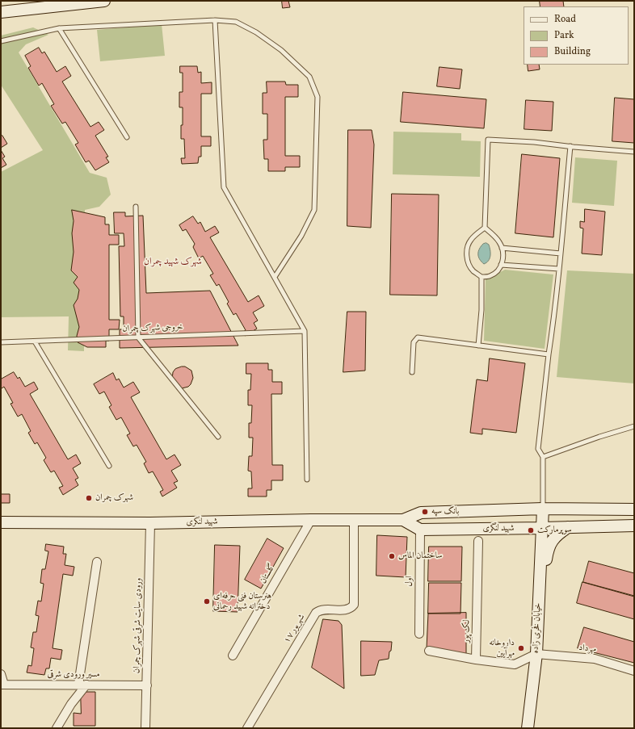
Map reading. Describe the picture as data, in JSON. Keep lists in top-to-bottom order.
{
  "streets": {
    "main road": ["شهید لنگری", "خیابان فخری زاده"],
    "street": [
      "گلستان",
      "اول",
      "ورودی سایت شرقی شهرک چمران",
      "۱۷ شهریور",
      "لک پور",
      "مهرداد",
      "مسیر ورودی شرقی"
    ],
    "lane": ["خروجی شهرک چمران"]
  },
  "crossings": [
    ["شهید لنگری", "گلستان"],
    ["شهید لنگری", "اول"],
    ["شهید لنگری", "ورودی سایت شرقی شهرک چمران"],
    ["شهید لنگری", "خیابان فخری زاده"],
    ["شهید لنگری", "۱۷ شهریور"],
    ["ورودی سایت شرقی شهرک چمران", "مسیر ورودی شرقی"],
    ["خیابان فخری زاده", "مهرداد"]
  ],
  "districts": ["شهرک شهید چمران"],
  "places": [
    "شهرک چمران",
    "بانک سپه",
    "سوپرمارکت",
    "ساختمان الماس",
    "هنرستان فنی حرفه‌ای دخترانه شهید رحمانی",
    "داروخانه مهرآیین"
  ],
  "legend": ["Road", "Park", "Building"]
}
